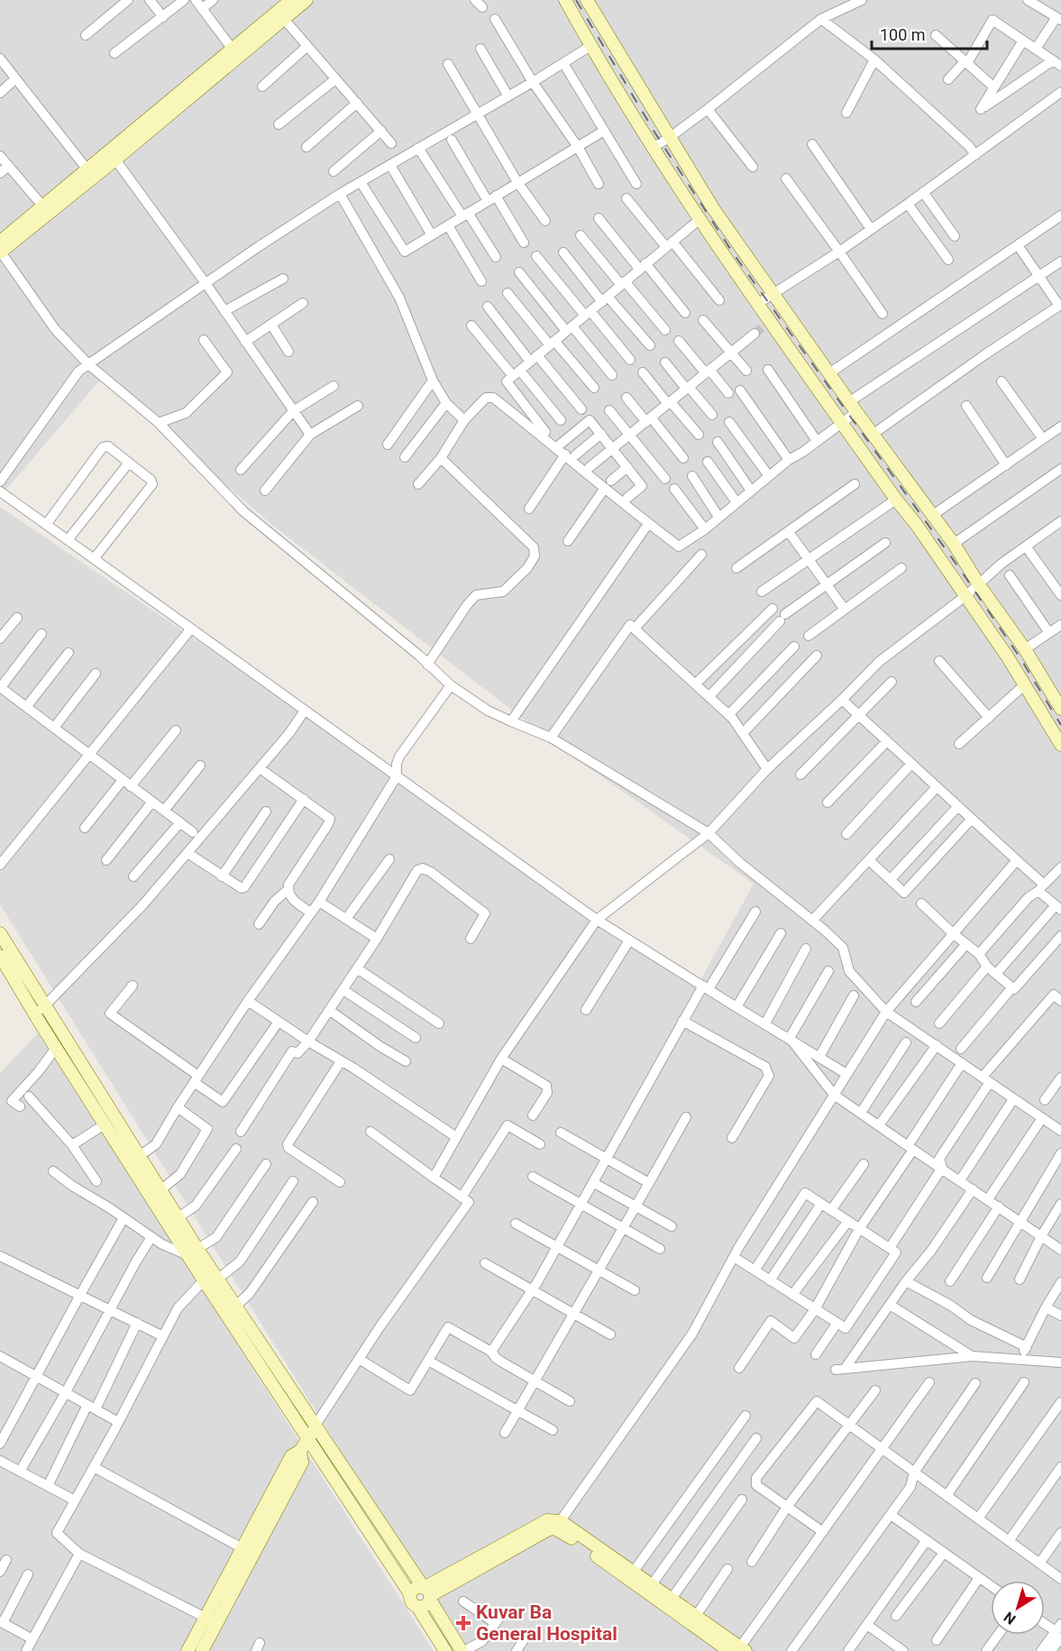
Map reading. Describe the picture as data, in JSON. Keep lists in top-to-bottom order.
{
  "places": {
    "health": ["Kuvar Ba General Hospital"]
  },
  "scale_bar": "100 m",
  "north": "bottom left"
}
